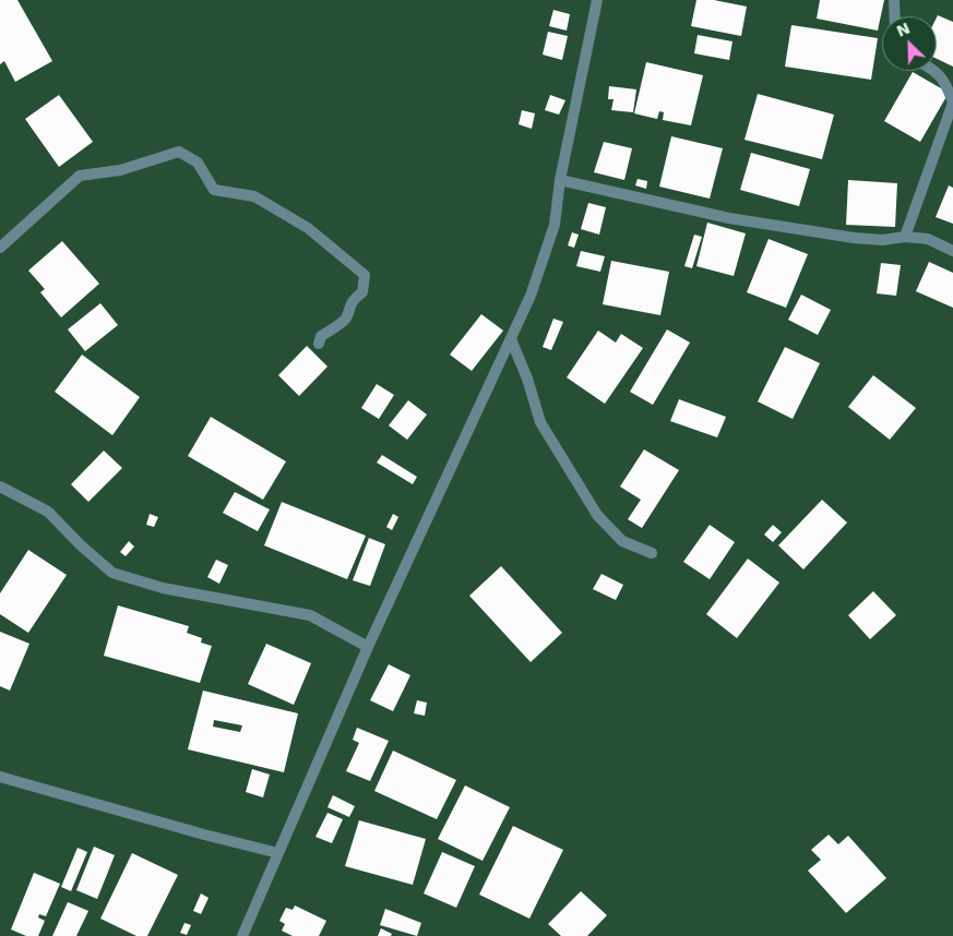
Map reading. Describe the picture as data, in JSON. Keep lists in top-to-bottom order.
{
  "north": "top left"
}
